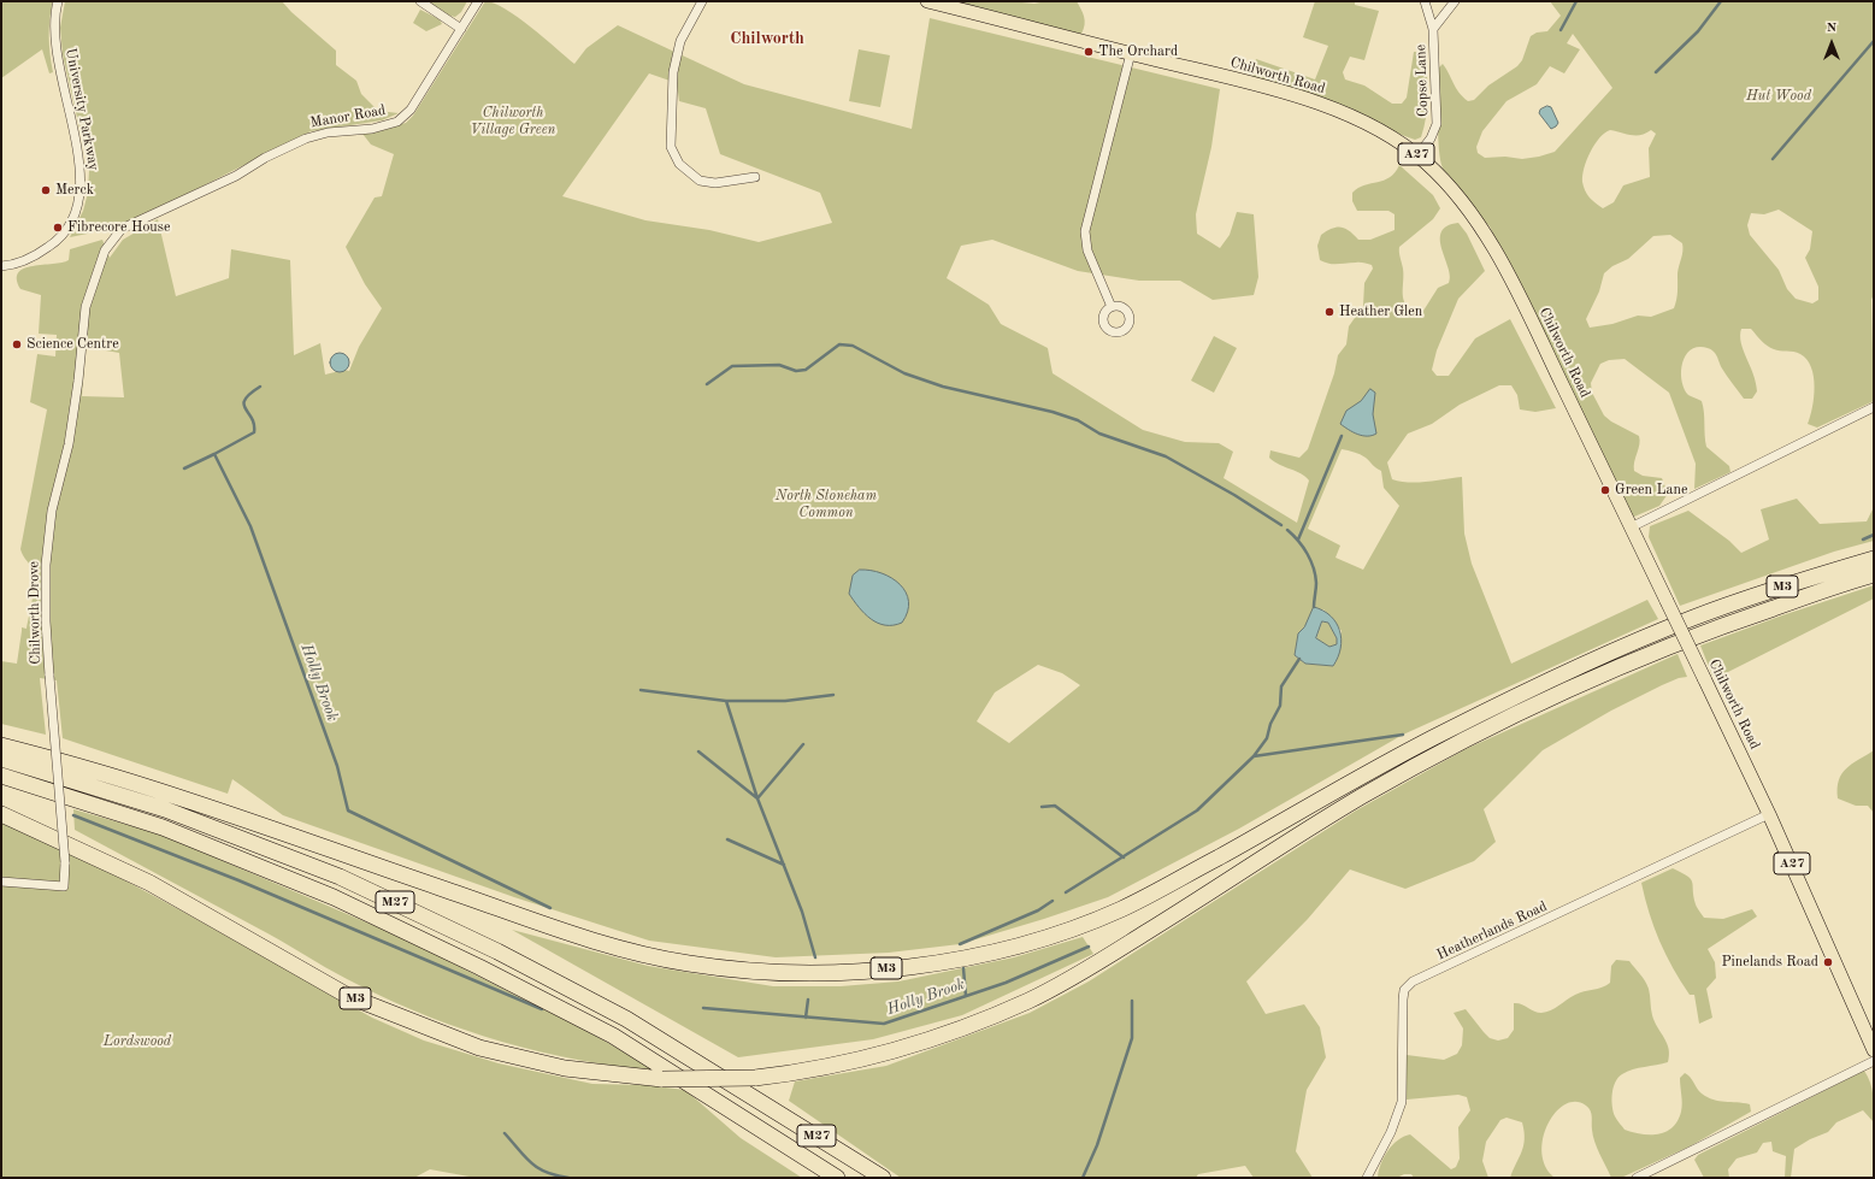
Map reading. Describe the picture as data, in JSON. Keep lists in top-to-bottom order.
{
  "streets": {
    "highway": ["M3", "M27"],
    "main road": ["Chilworth Road", "A27"],
    "street": [
      "Copse Lane",
      "University Parkway",
      "Manor Road",
      "Chilworth Drove",
      "Heatherlands Road"
    ]
  },
  "crossings": [
    ["Chilworth Road", "Copse Lane"],
    ["Chilworth Road", "Heatherlands Road"],
    ["Manor Road", "Chilworth Drove"]
  ],
  "districts": ["Chilworth"],
  "water": ["Holly Brook"],
  "parks": [
    "Hut Wood",
    "Chilworth Village Green",
    "North Stoneham Common",
    "Lordswood"
  ],
  "places": [
    "The Orchard",
    "Merck",
    "Fibrecore House",
    "Heather Glen",
    "Science Centre",
    "Green Lane",
    "Pinelands Road"
  ],
  "north": "top"
}
